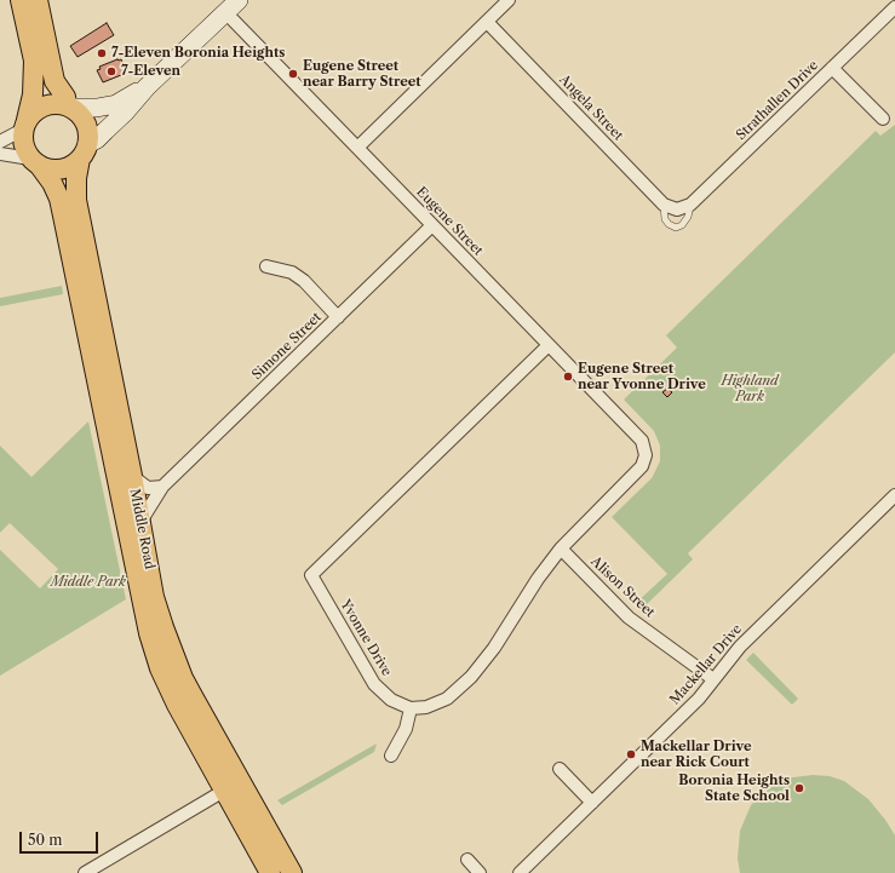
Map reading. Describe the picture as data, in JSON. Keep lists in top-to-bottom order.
{
  "streets": {
    "main road": ["Middle Road"],
    "street": [
      "Strathallen Drive",
      "Angela Street",
      "Eugene Street",
      "Simone Street",
      "Alison Street",
      "Yvonne Drive",
      "Mackellar Drive"
    ]
  },
  "crossings": [
    ["Strathallen Drive", "Angela Street"],
    ["Eugene Street", "Simone Street"],
    ["Eugene Street", "Alison Street"],
    ["Eugene Street", "Yvonne Drive"],
    ["Simone Street", "Middle Road"],
    ["Alison Street", "Mackellar Drive"]
  ],
  "parks": ["Highland Park", "Middle Park"],
  "places": [
    "7-Eleven Boronia Heights",
    "7-Eleven",
    "Eugene Street near Barry Street",
    "Eugene Street near Yvonne Drive",
    "Mackellar Drive near Rick Court",
    "Boronia Heights State School"
  ],
  "scale_bar": "50 m"
}
